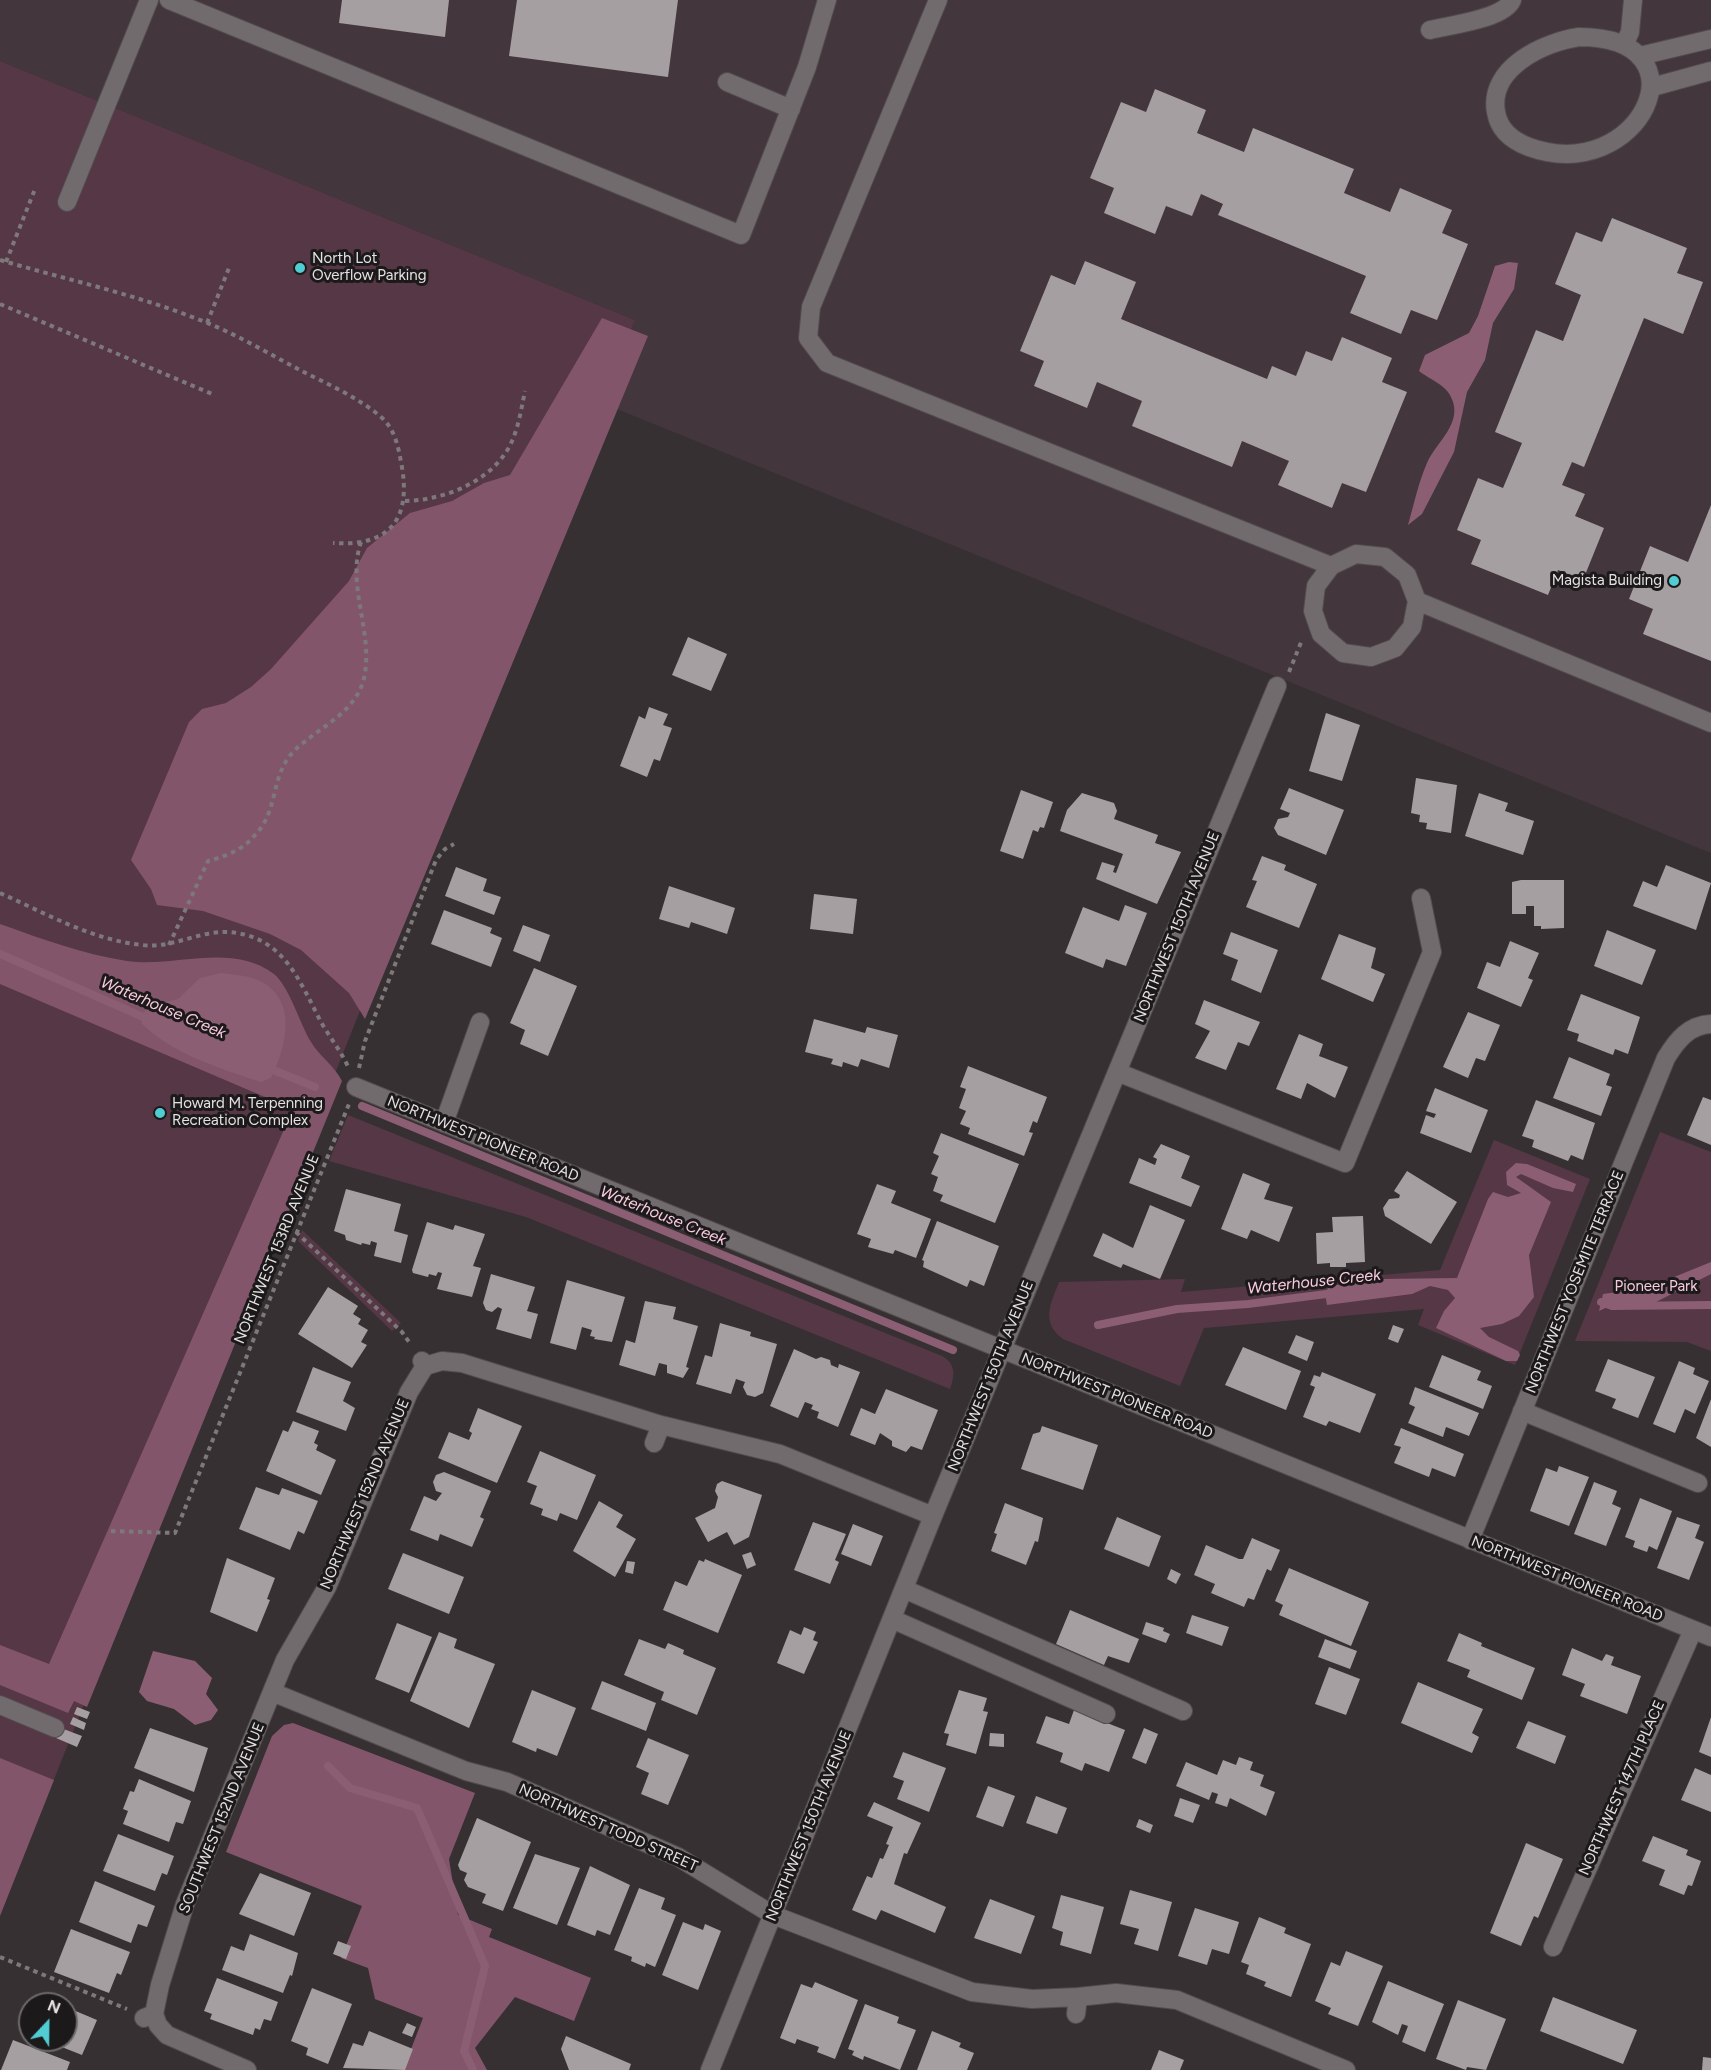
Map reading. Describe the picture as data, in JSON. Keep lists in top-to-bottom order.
{
  "streets": {
    "street": [
      "NORTHWEST 150TH AVENUE",
      "NORTHWEST PIONEER ROAD",
      "NORTHWEST YOSEMITE TERRACE",
      "NORTHWEST 152ND AVENUE",
      "NORTHWEST 147TH PLACE",
      "SOUTHWEST 152ND AVENUE",
      "NORTHWEST TODD STREET"
    ],
    "path": ["NORTHWEST 153RD AVENUE"]
  },
  "crossings": [
    ["NORTHWEST 150TH AVENUE", "NORTHWEST PIONEER ROAD"],
    ["NORTHWEST 150TH AVENUE", "NORTHWEST TODD STREET"],
    ["NORTHWEST PIONEER ROAD", "NORTHWEST 153RD AVENUE"],
    ["NORTHWEST PIONEER ROAD", "NORTHWEST YOSEMITE TERRACE"],
    ["NORTHWEST PIONEER ROAD", "NORTHWEST 147TH PLACE"],
    ["NORTHWEST 152ND AVENUE", "SOUTHWEST 152ND AVENUE"],
    ["NORTHWEST 152ND AVENUE", "NORTHWEST TODD STREET"],
    ["SOUTHWEST 152ND AVENUE", "NORTHWEST TODD STREET"]
  ],
  "water": ["Waterhouse Creek"],
  "parks": ["Pioneer Park"],
  "places": ["North Lot Overflow Parking", "Magista Building", "Howard M. Terpenning Recreation Complex"],
  "north": "top"
}
